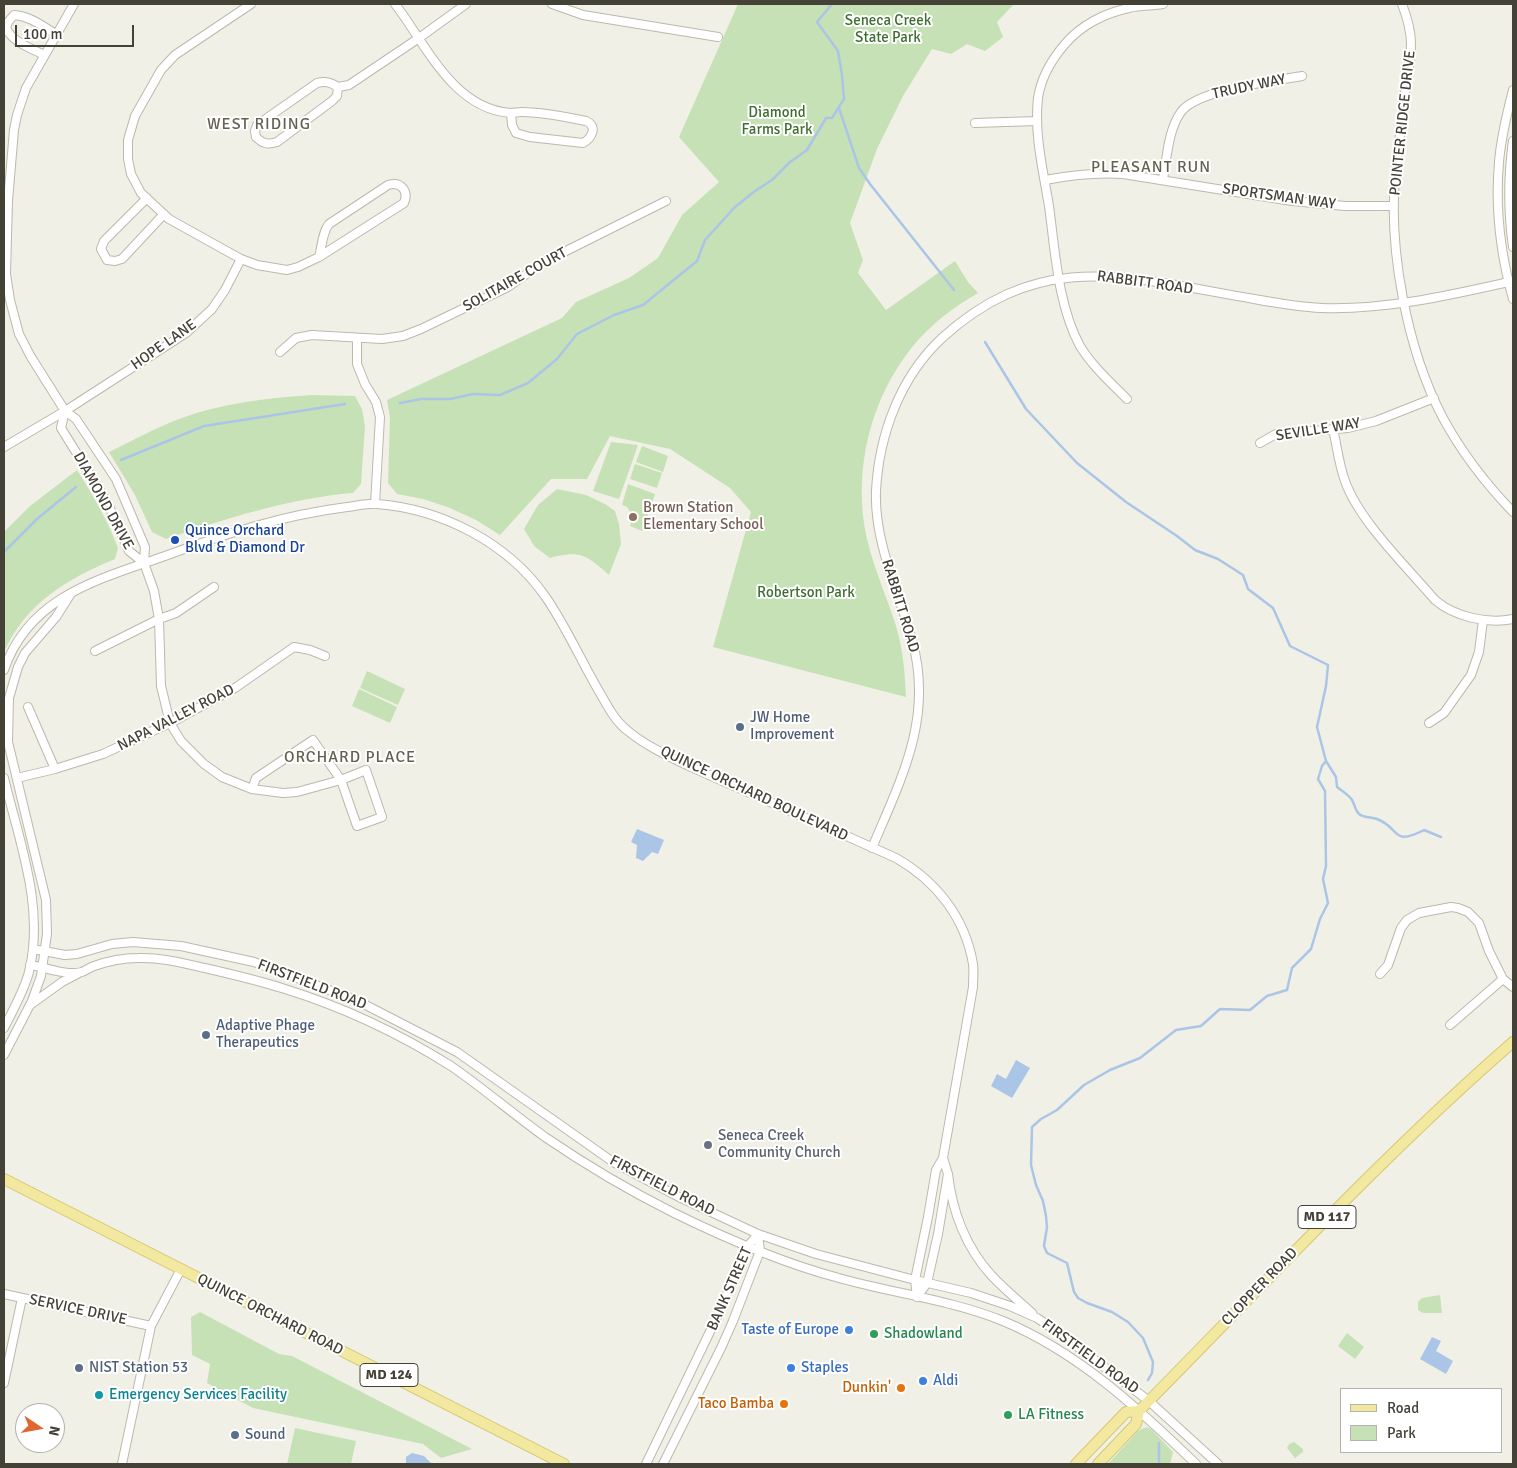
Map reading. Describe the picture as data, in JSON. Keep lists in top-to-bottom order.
{
  "streets": {
    "main road": [
      "MD 117",
      "CLOPPER ROAD",
      "QUINCE ORCHARD ROAD",
      "MD 124"
    ],
    "street": [
      "TRUDY WAY",
      "POINTER RIDGE DRIVE",
      "SPORTSMAN WAY",
      "SOLITAIRE COURT",
      "RABBITT ROAD",
      "HOPE LANE",
      "SEVILLE WAY",
      "DIAMOND DRIVE",
      "NAPA VALLEY ROAD",
      "QUINCE ORCHARD BOULEVARD",
      "FIRSTFIELD ROAD",
      "BANK STREET",
      "SERVICE DRIVE"
    ]
  },
  "crossings": [
    ["TRUDY WAY", "SPORTSMAN WAY"],
    ["POINTER RIDGE DRIVE", "SPORTSMAN WAY"],
    ["POINTER RIDGE DRIVE", "RABBITT ROAD"],
    ["POINTER RIDGE DRIVE", "SEVILLE WAY"],
    ["RABBITT ROAD", "QUINCE ORCHARD BOULEVARD"],
    ["HOPE LANE", "DIAMOND DRIVE"],
    ["DIAMOND DRIVE", "QUINCE ORCHARD BOULEVARD"],
    ["QUINCE ORCHARD BOULEVARD", "FIRSTFIELD ROAD"],
    ["FIRSTFIELD ROAD", "CLOPPER ROAD"],
    ["FIRSTFIELD ROAD", "BANK STREET"]
  ],
  "districts": ["WEST RIDING", "PLEASANT RUN", "ORCHARD PLACE"],
  "parks": ["Seneca Creek State Park", "Diamond Farms Park", "Robertson Park"],
  "places": [
    "Brown Station Elementary School",
    "Quince Orchard Blvd & Diamond Dr",
    "JW Home Improvement",
    "Adaptive Phage Therapeutics",
    "Seneca Creek Community Church",
    "Taste of Europe",
    "Shadowland",
    "NIST Station 53",
    "Staples",
    "Aldi",
    "Dunkin'",
    "Emergency Services Facility",
    "Taco Bamba",
    "LA Fitness",
    "Sound"
  ],
  "legend": ["Road", "Park"],
  "scale_bar": "100 m",
  "north": "right"
}
